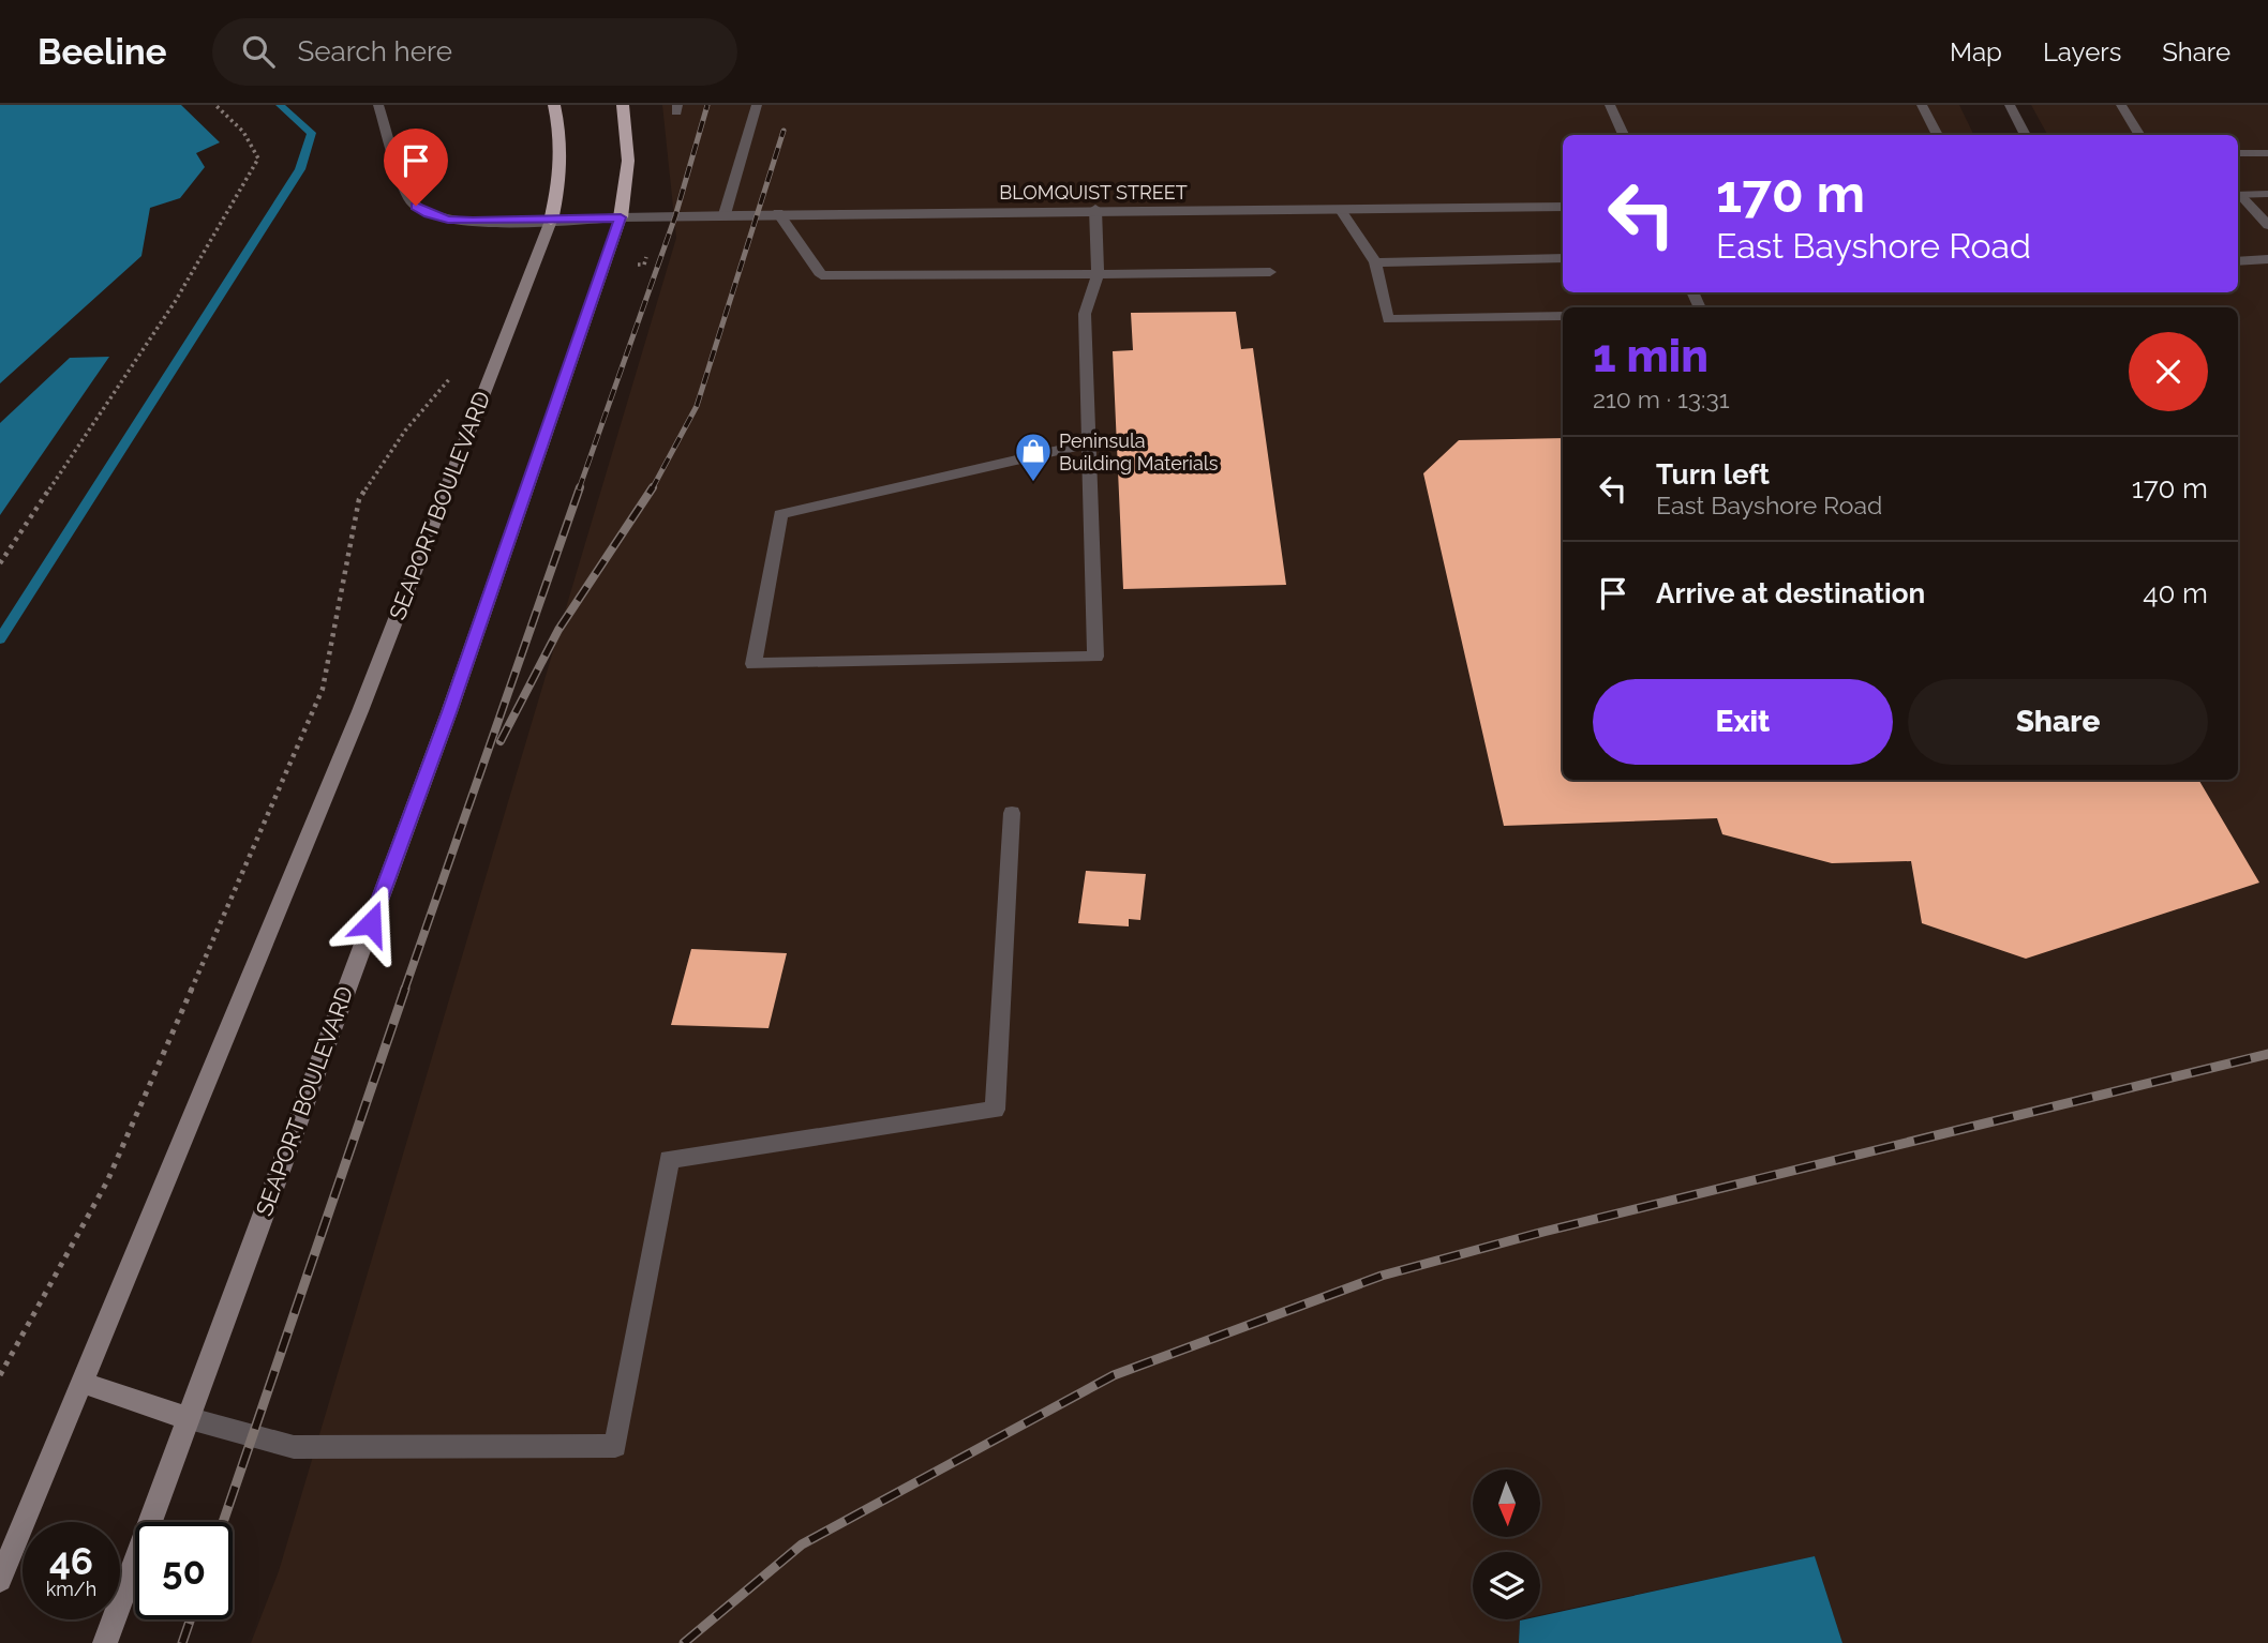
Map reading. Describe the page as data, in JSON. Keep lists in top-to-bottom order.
{
  "streets": {
    "main road": ["SEAPORT BOULEVARD"],
    "street": ["BLOMQUIST STREET"]
  },
  "crossings": [
    ["BLOMQUIST STREET", "SEAPORT BOULEVARD"]
  ],
  "places": {
    "shop": ["Peninsula Building Materials"]
  },
  "north": "bottom",
  "page": {
    "header": "Beeline",
    "search": "Search here",
    "nav": ["Map", "Layers", "Share"],
    "turn": ["170 m", "East Bayshore Road"],
    "heading": ["1 min", "210 m · 13:31"],
    "list": [
      {
        "name": "Turn left",
        "note": "East Bayshore Road",
        "value": "170 m"
      },
      {
        "name": "Arrive at destination",
        "value": "40 m"
      }
    ],
    "buttons": ["Exit", "Share"],
    "speed": "46 km/h",
    "limit": "50"
  }
}
